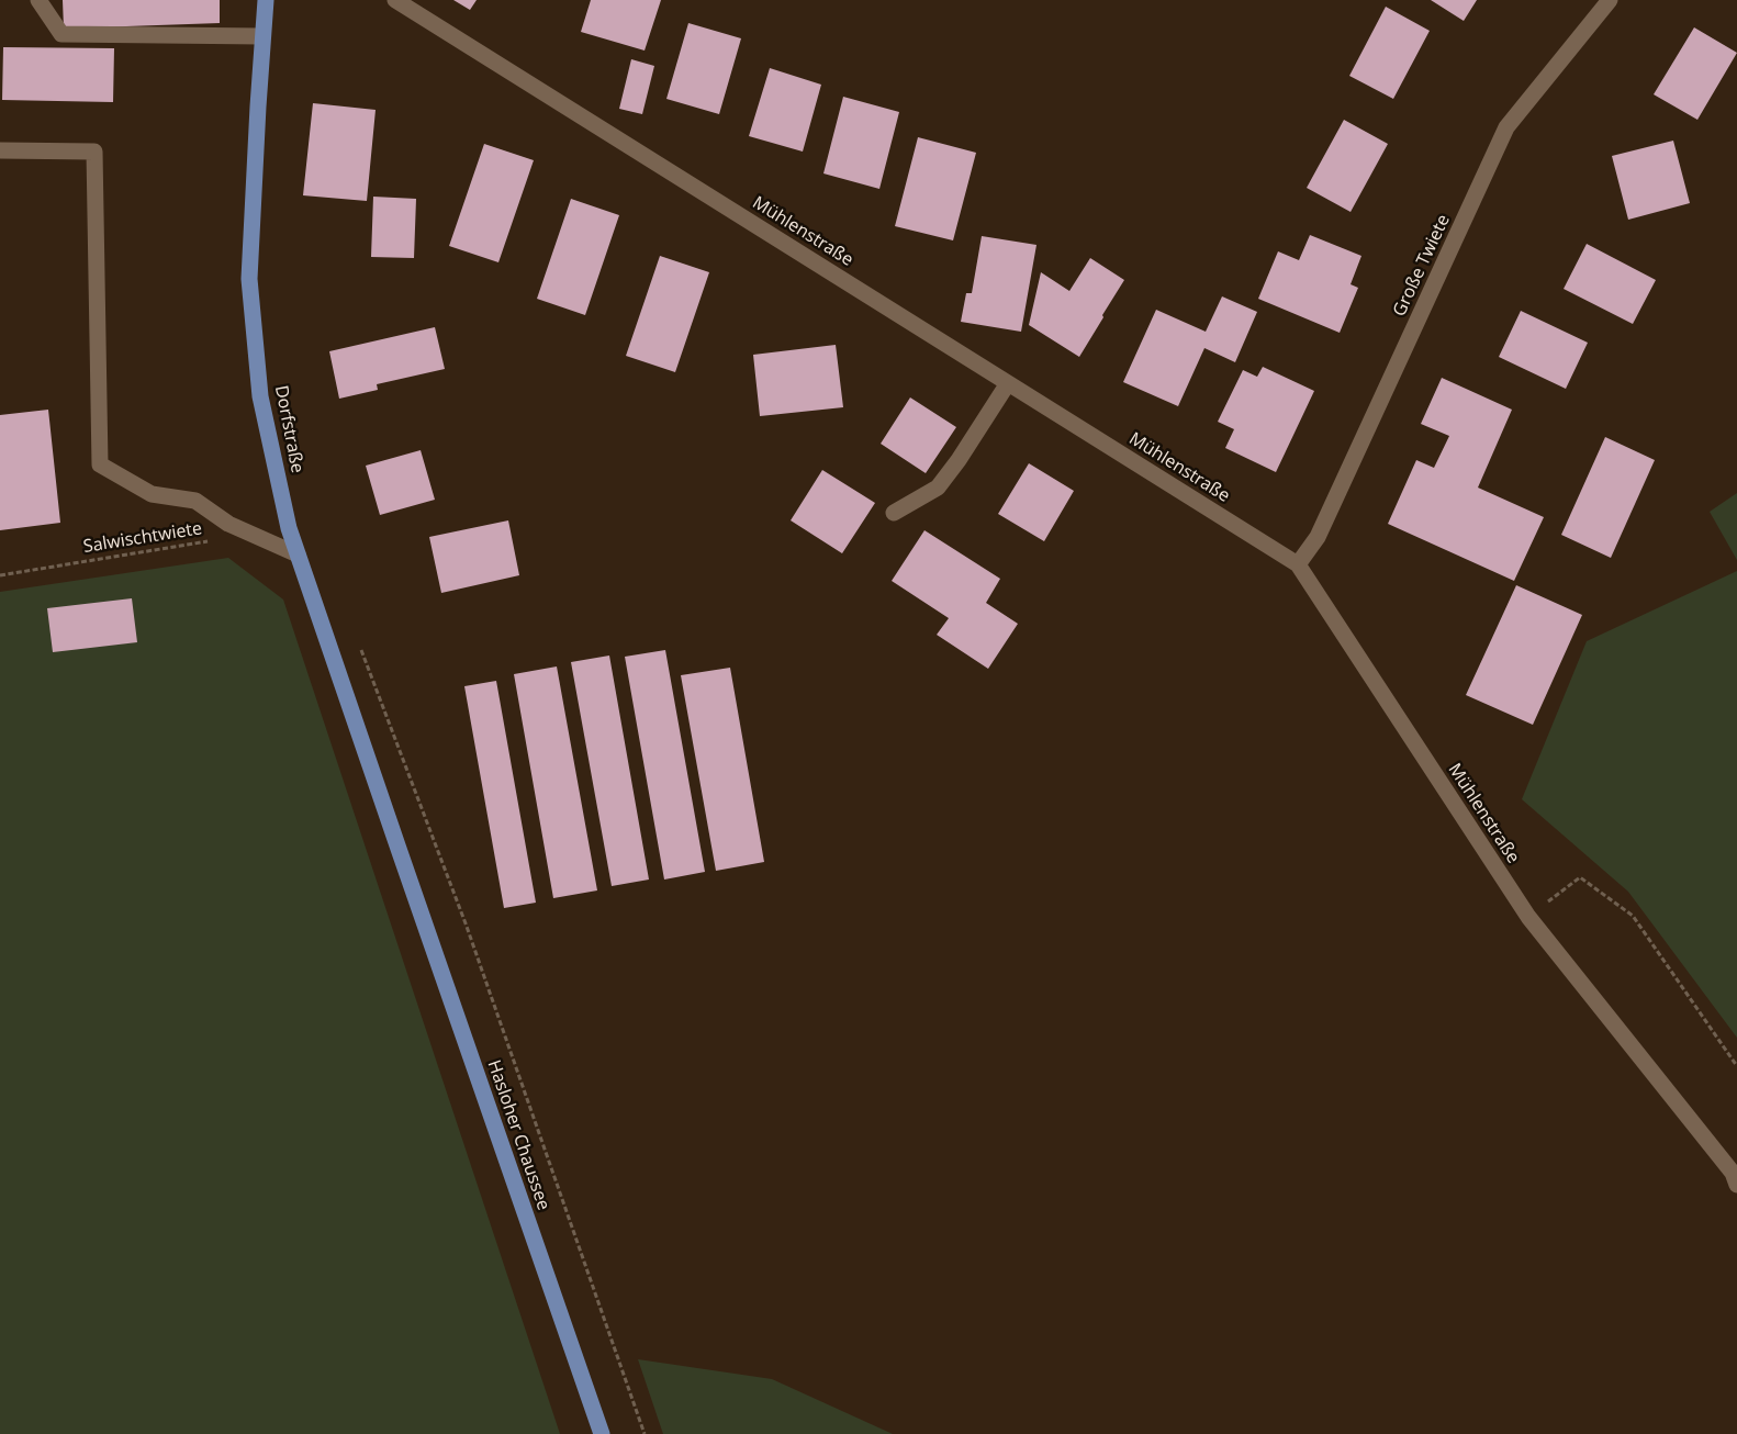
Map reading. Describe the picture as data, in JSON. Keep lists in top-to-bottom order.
{
  "streets": {
    "main road": ["Dorfstraße", "Hasloher Chaussee"],
    "street": ["Mühlenstraße", "Große Twiete"],
    "path": ["Salwischtwiete"]
  },
  "crossings": [
    ["Mühlenstraße", "Große Twiete"],
    ["Dorfstraße", "Hasloher Chaussee"]
  ]
}
